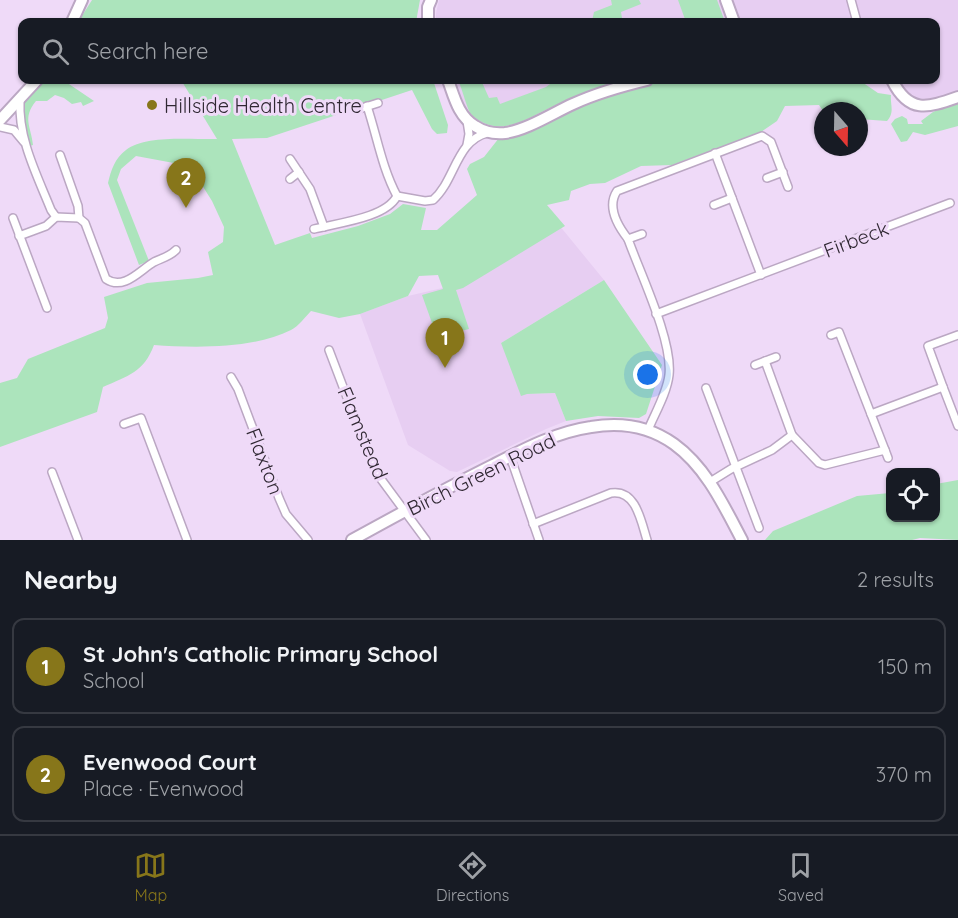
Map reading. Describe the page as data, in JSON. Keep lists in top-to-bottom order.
{
  "streets": {
    "street": [
      "Firbeck",
      "Flamstead",
      "Flaxton",
      "Birch Green Road"
    ]
  },
  "crossings": [
    ["Flamstead", "Birch Green Road"]
  ],
  "places": ["Hillside Health Centre"],
  "north": "bottom",
  "page": {
    "search": "Search here",
    "pins": ["2", "1"],
    "heading": ["Nearby", "2 results"],
    "list": [
      {
        "mark": "1",
        "name": "St John's Catholic Primary School",
        "note": "School",
        "value": "150 m"
      },
      {
        "mark": "2",
        "name": "Evenwood Court",
        "note": "Place · Evenwood",
        "value": "370 m"
      }
    ],
    "nav": ["Map", "Directions", "Saved"]
  }
}
